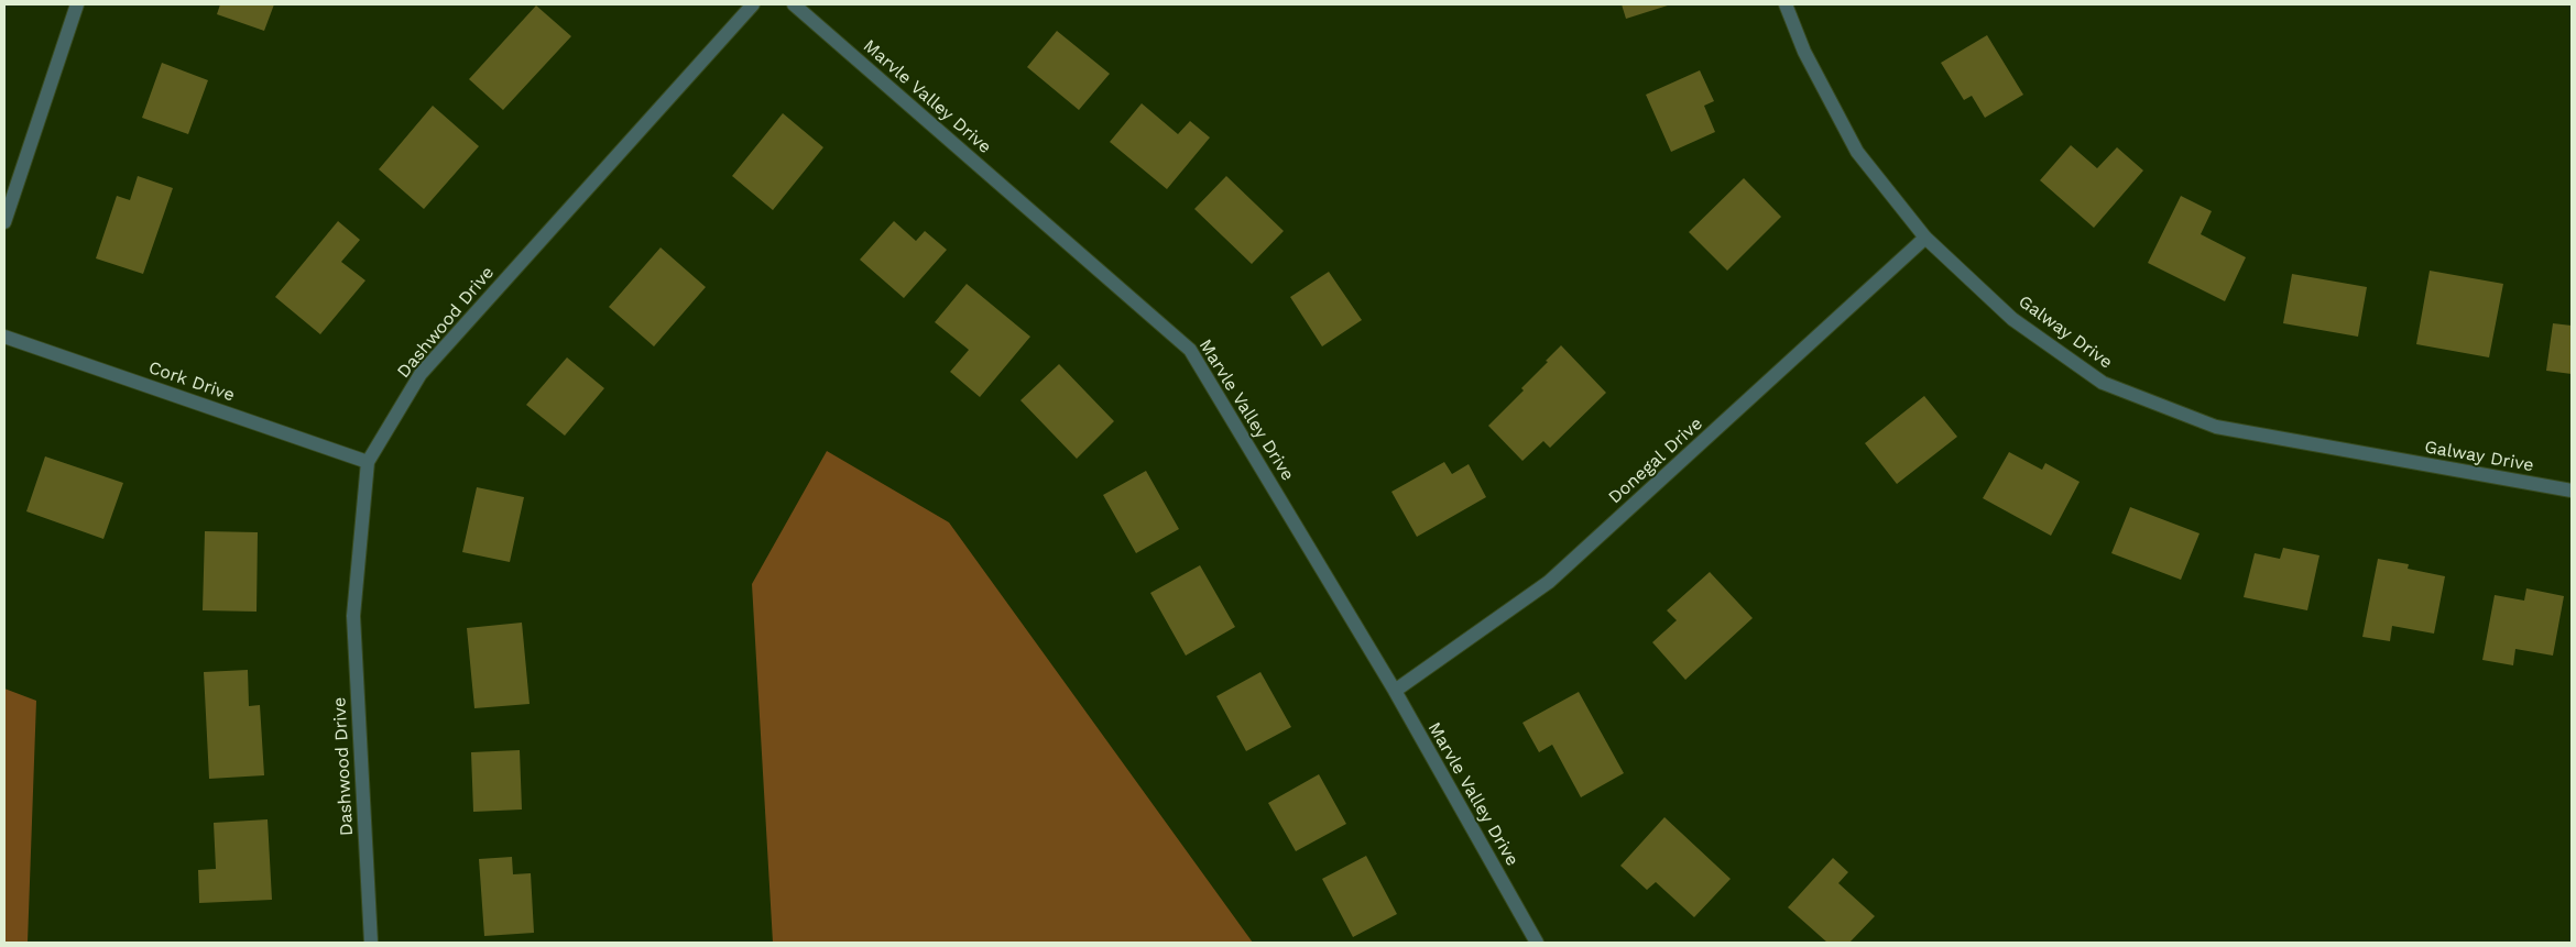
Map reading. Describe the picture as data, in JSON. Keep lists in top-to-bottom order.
{
  "streets": {
    "street": [
      "Marvle Valley Drive",
      "Dashwood Drive",
      "Galway Drive",
      "Cork Drive",
      "Donegal Drive"
    ]
  },
  "crossings": [
    ["Marvle Valley Drive", "Donegal Drive"],
    ["Dashwood Drive", "Cork Drive"],
    ["Galway Drive", "Donegal Drive"]
  ]
}
